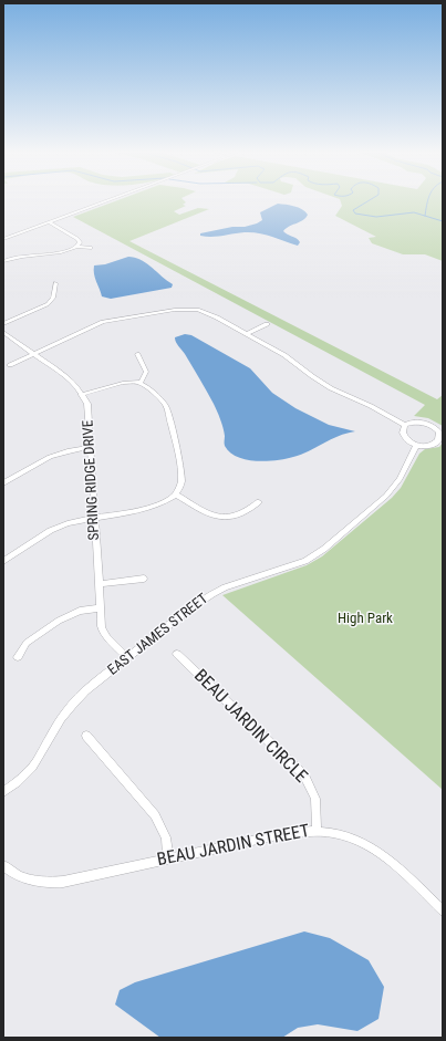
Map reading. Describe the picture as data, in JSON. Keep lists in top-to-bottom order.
{
  "streets": {
    "street": [
      "SPRING RIDGE DRIVE",
      "EAST JAMES STREET",
      "BEAU JARDIN CIRCLE",
      "BEAU JARDIN STREET"
    ]
  },
  "crossings": [
    ["SPRING RIDGE DRIVE", "EAST JAMES STREET"],
    ["BEAU JARDIN CIRCLE", "BEAU JARDIN STREET"]
  ],
  "parks": ["High Park"]
}
